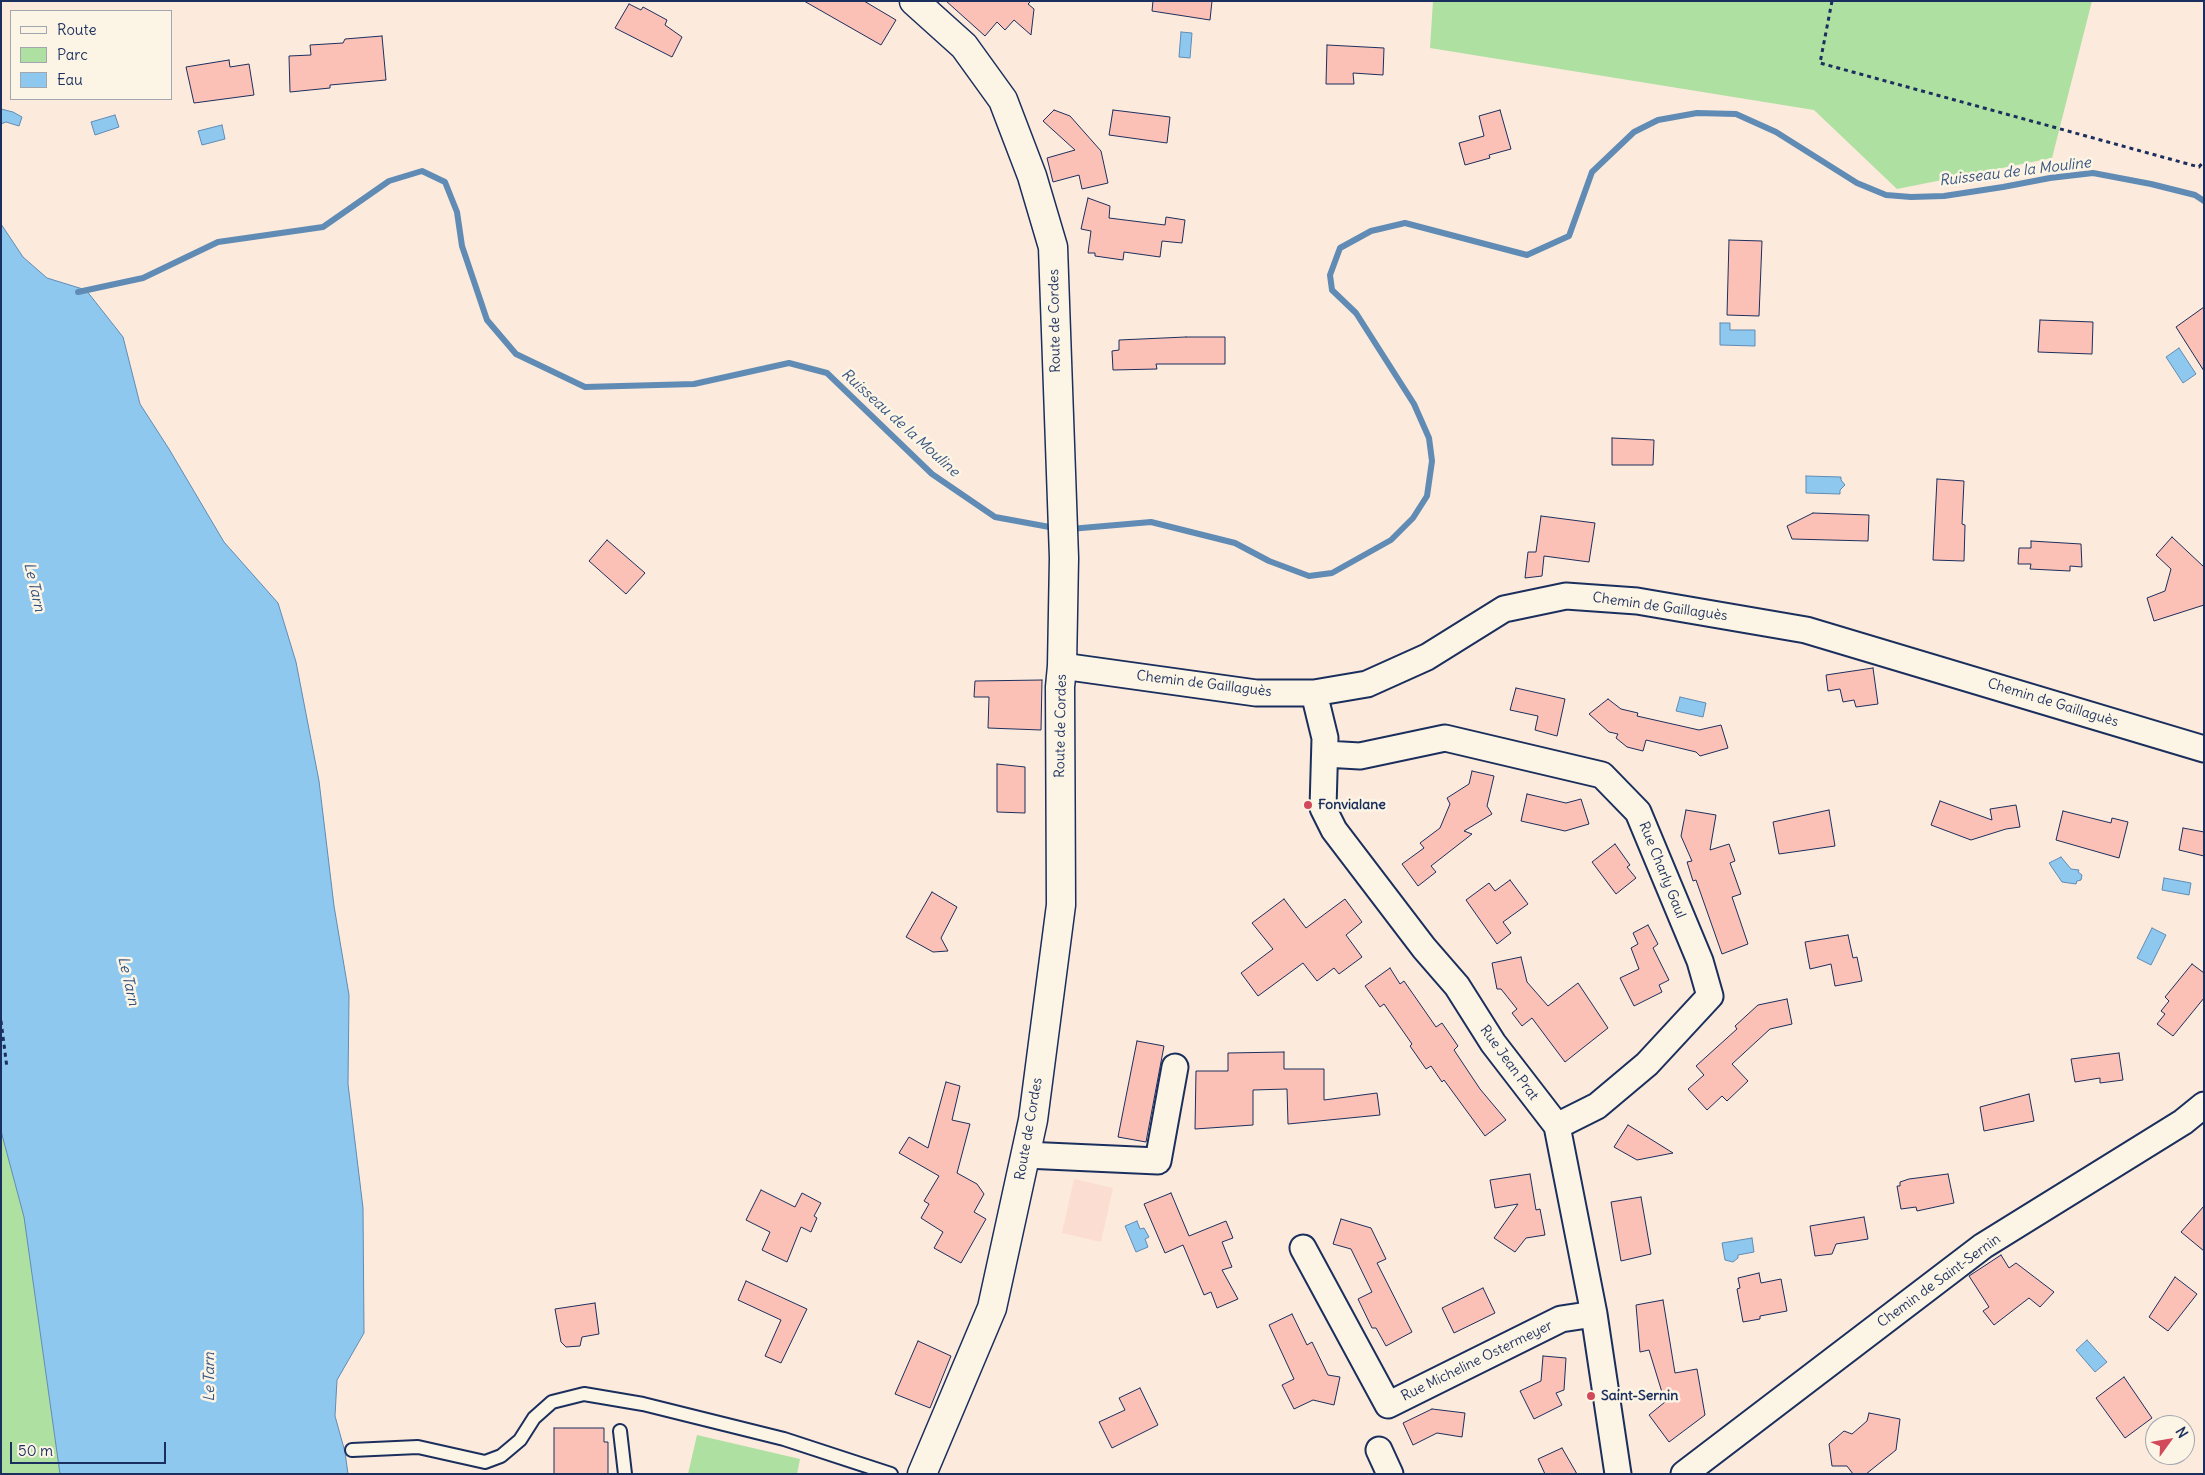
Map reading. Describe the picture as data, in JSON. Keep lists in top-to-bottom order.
{
  "streets": {
    "main road": ["Route de Cordes"],
    "street": [
      "Chemin de Gaillaguès",
      "Rue Charly Gaul",
      "Rue Jean Prat",
      "Chemin de Saint-Sernin",
      "Rue Micheline Ostermeyer"
    ]
  },
  "crossings": [
    ["Route de Cordes", "Chemin de Gaillaguès"],
    ["Chemin de Gaillaguès", "Rue Jean Prat"],
    ["Rue Charly Gaul", "Rue Jean Prat"],
    ["Rue Jean Prat", "Rue Micheline Ostermeyer"]
  ],
  "water": ["Ruisseau de la Mouline", "Le Tarn"],
  "places": ["Fonvialane", "Saint-Sernin"],
  "legend": ["Route", "Parc", "Eau"],
  "scale_bar": "50 m",
  "north": "top right"
}
